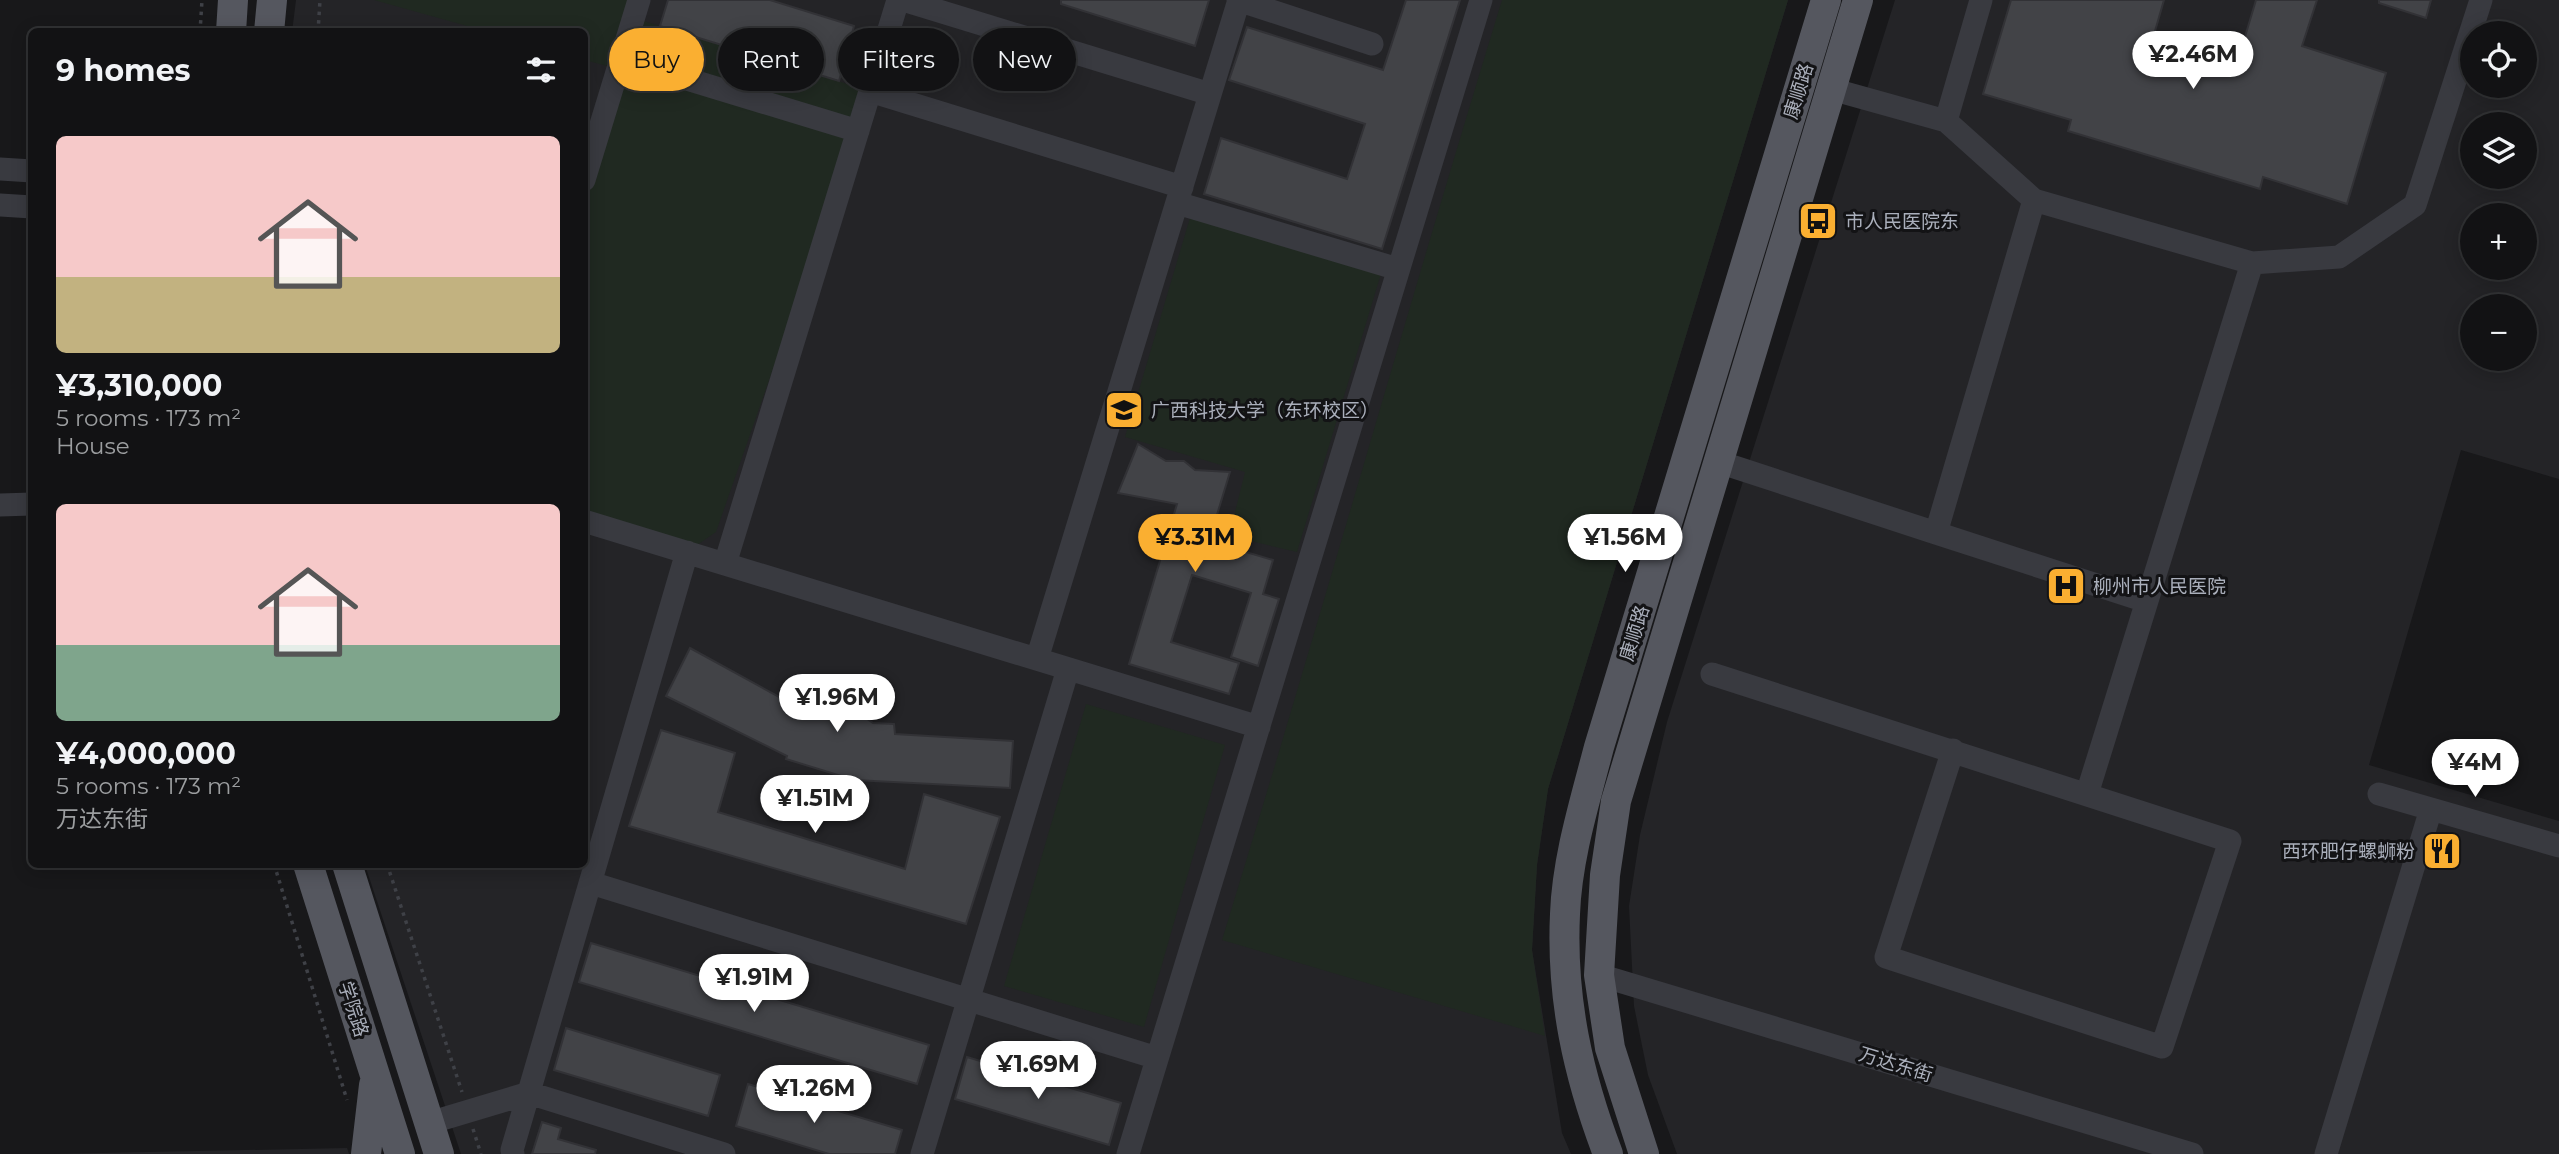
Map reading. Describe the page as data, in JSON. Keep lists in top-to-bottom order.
{
  "streets": {
    "main road": ["康顺路", "学院路"],
    "street": ["万达东街"]
  },
  "crossings": [
    ["康顺路", "万达东街"]
  ],
  "places": {
    "bus stop": ["市人民医院东"],
    "school or university": ["广西科技大学（东环校区）"],
    "hospital": ["柳州市人民医院"],
    "restaurant": ["西环肥仔螺蛳粉"]
  },
  "page": {
    "map_buttons": ["+", "−"],
    "chip": [
      "Buy",
      "Rent",
      "Filters",
      "New"
    ],
    "heading": "9 homes",
    "price": [
      "¥2.46M",
      "¥3.31M",
      "¥1.56M",
      "¥1.96M",
      "¥4M",
      "¥1.51M",
      "¥1.91M",
      "¥1.69M",
      "¥1.26M"
    ],
    "list": [
      {
        "name": "¥3,310,000",
        "note": "5 rooms · 173 m² · House"
      },
      {
        "name": "¥4,000,000",
        "note": "5 rooms · 173 m² · 万达东街"
      }
    ]
  }
}
